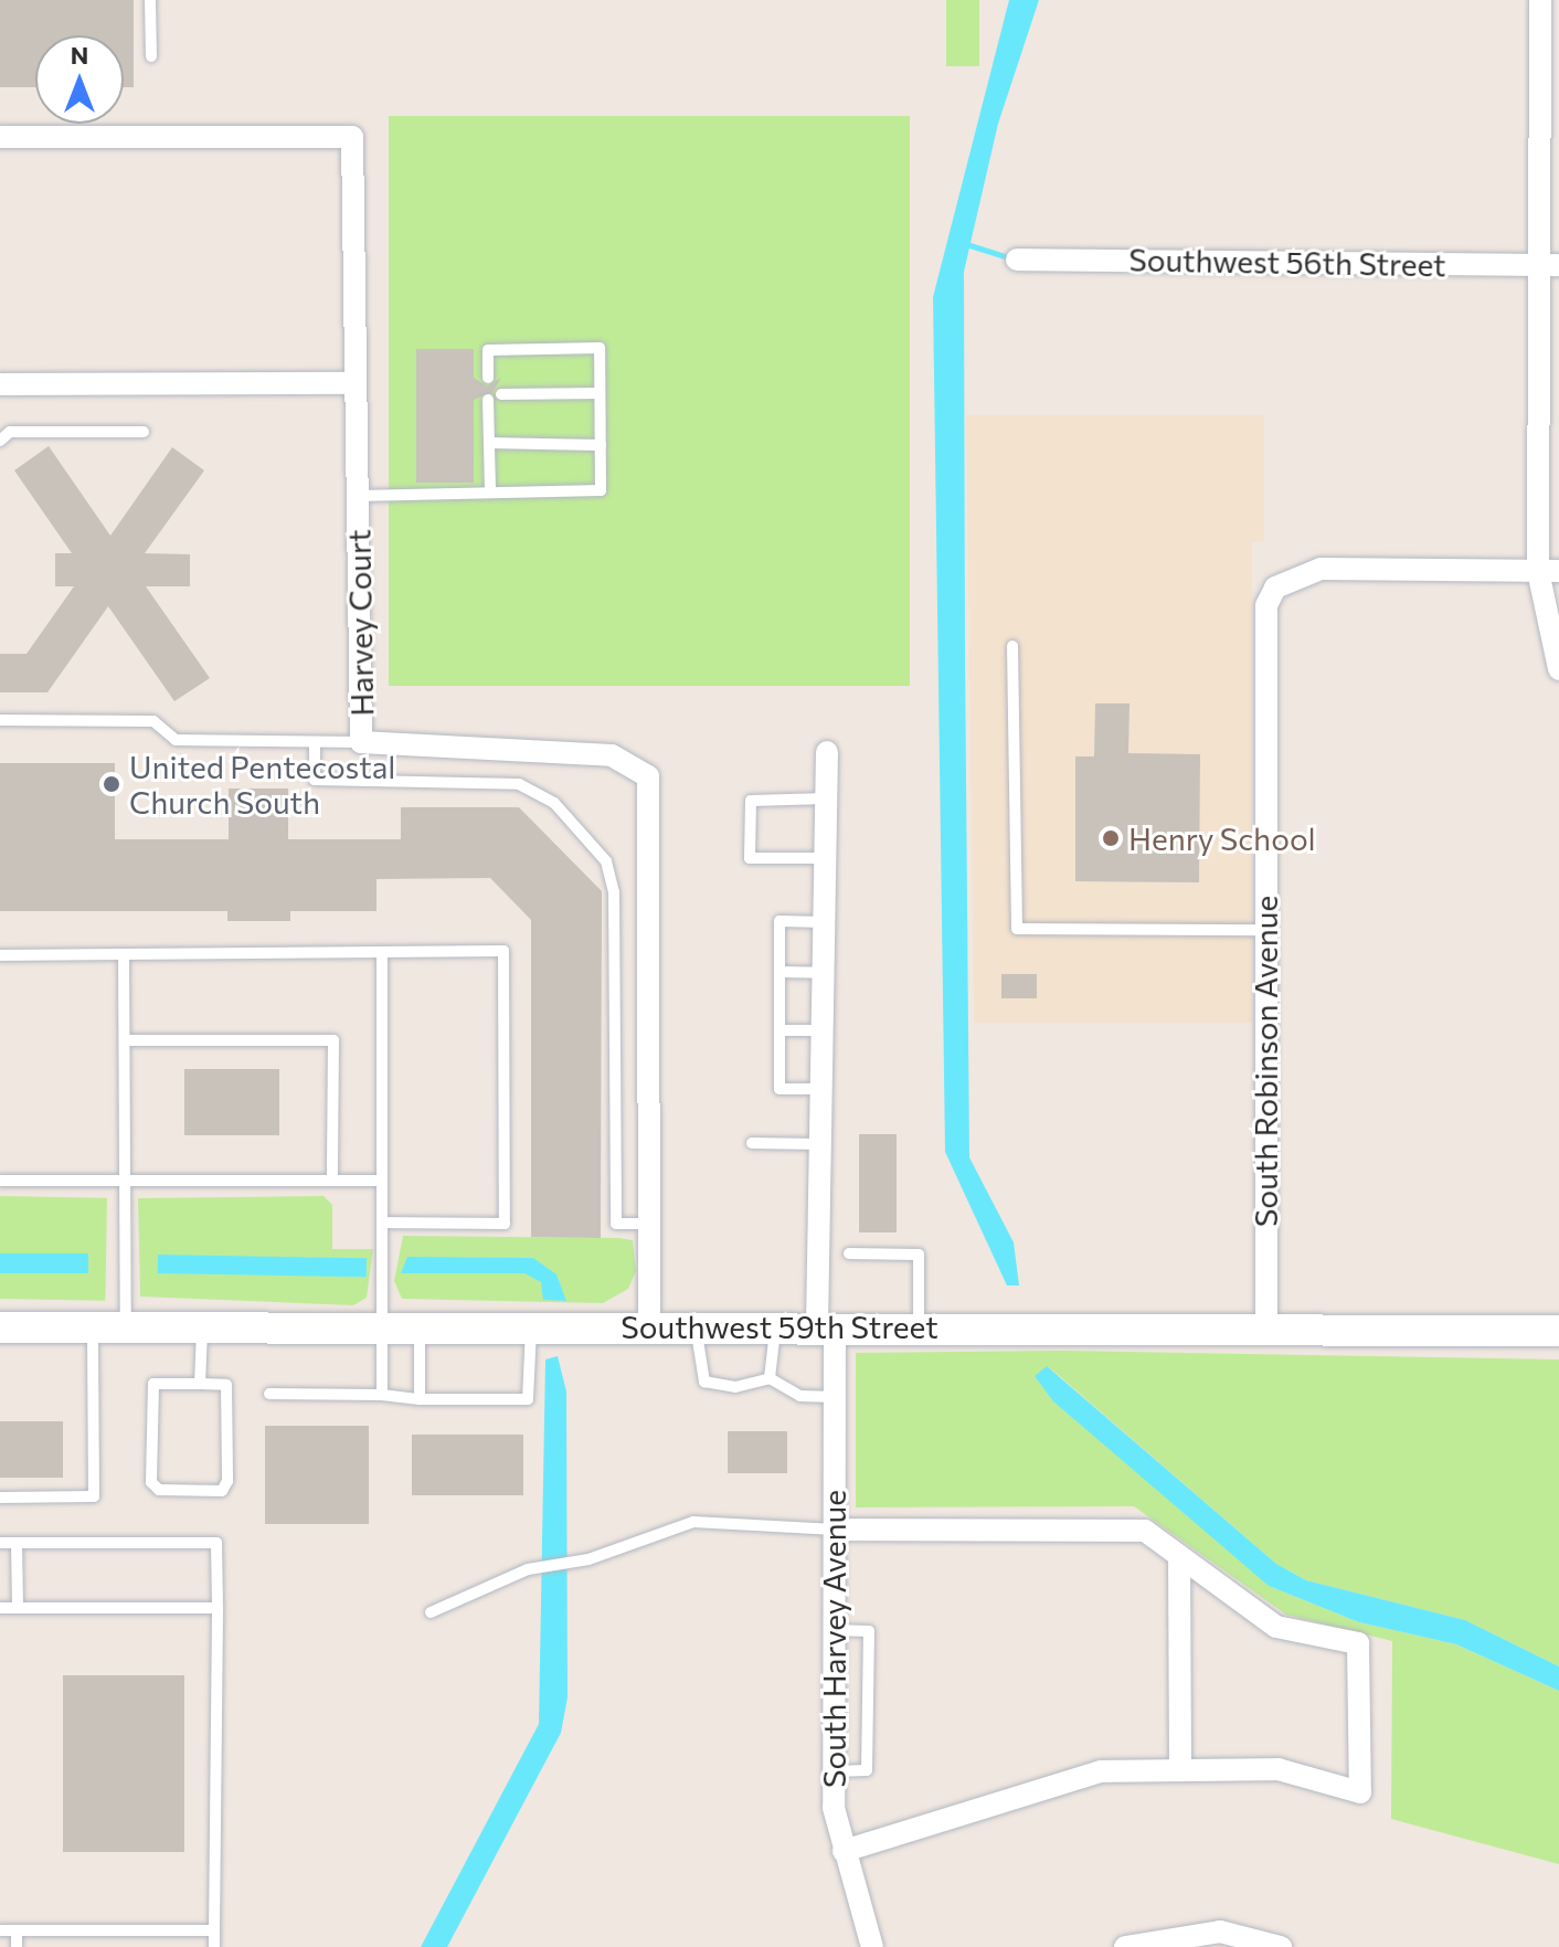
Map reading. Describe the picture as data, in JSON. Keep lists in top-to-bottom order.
{
  "streets": {
    "main road": ["Southwest 59th Street"],
    "street": [
      "Southwest 56th Street",
      "Harvey Court",
      "South Robinson Avenue",
      "South Harvey Avenue"
    ]
  },
  "crossings": [
    ["Harvey Court", "Southwest 59th Street"],
    ["South Robinson Avenue", "Southwest 59th Street"],
    ["Southwest 59th Street", "South Harvey Avenue"]
  ],
  "places": ["United Pentecostal Church South", "Henry School"],
  "north": "top"
}
